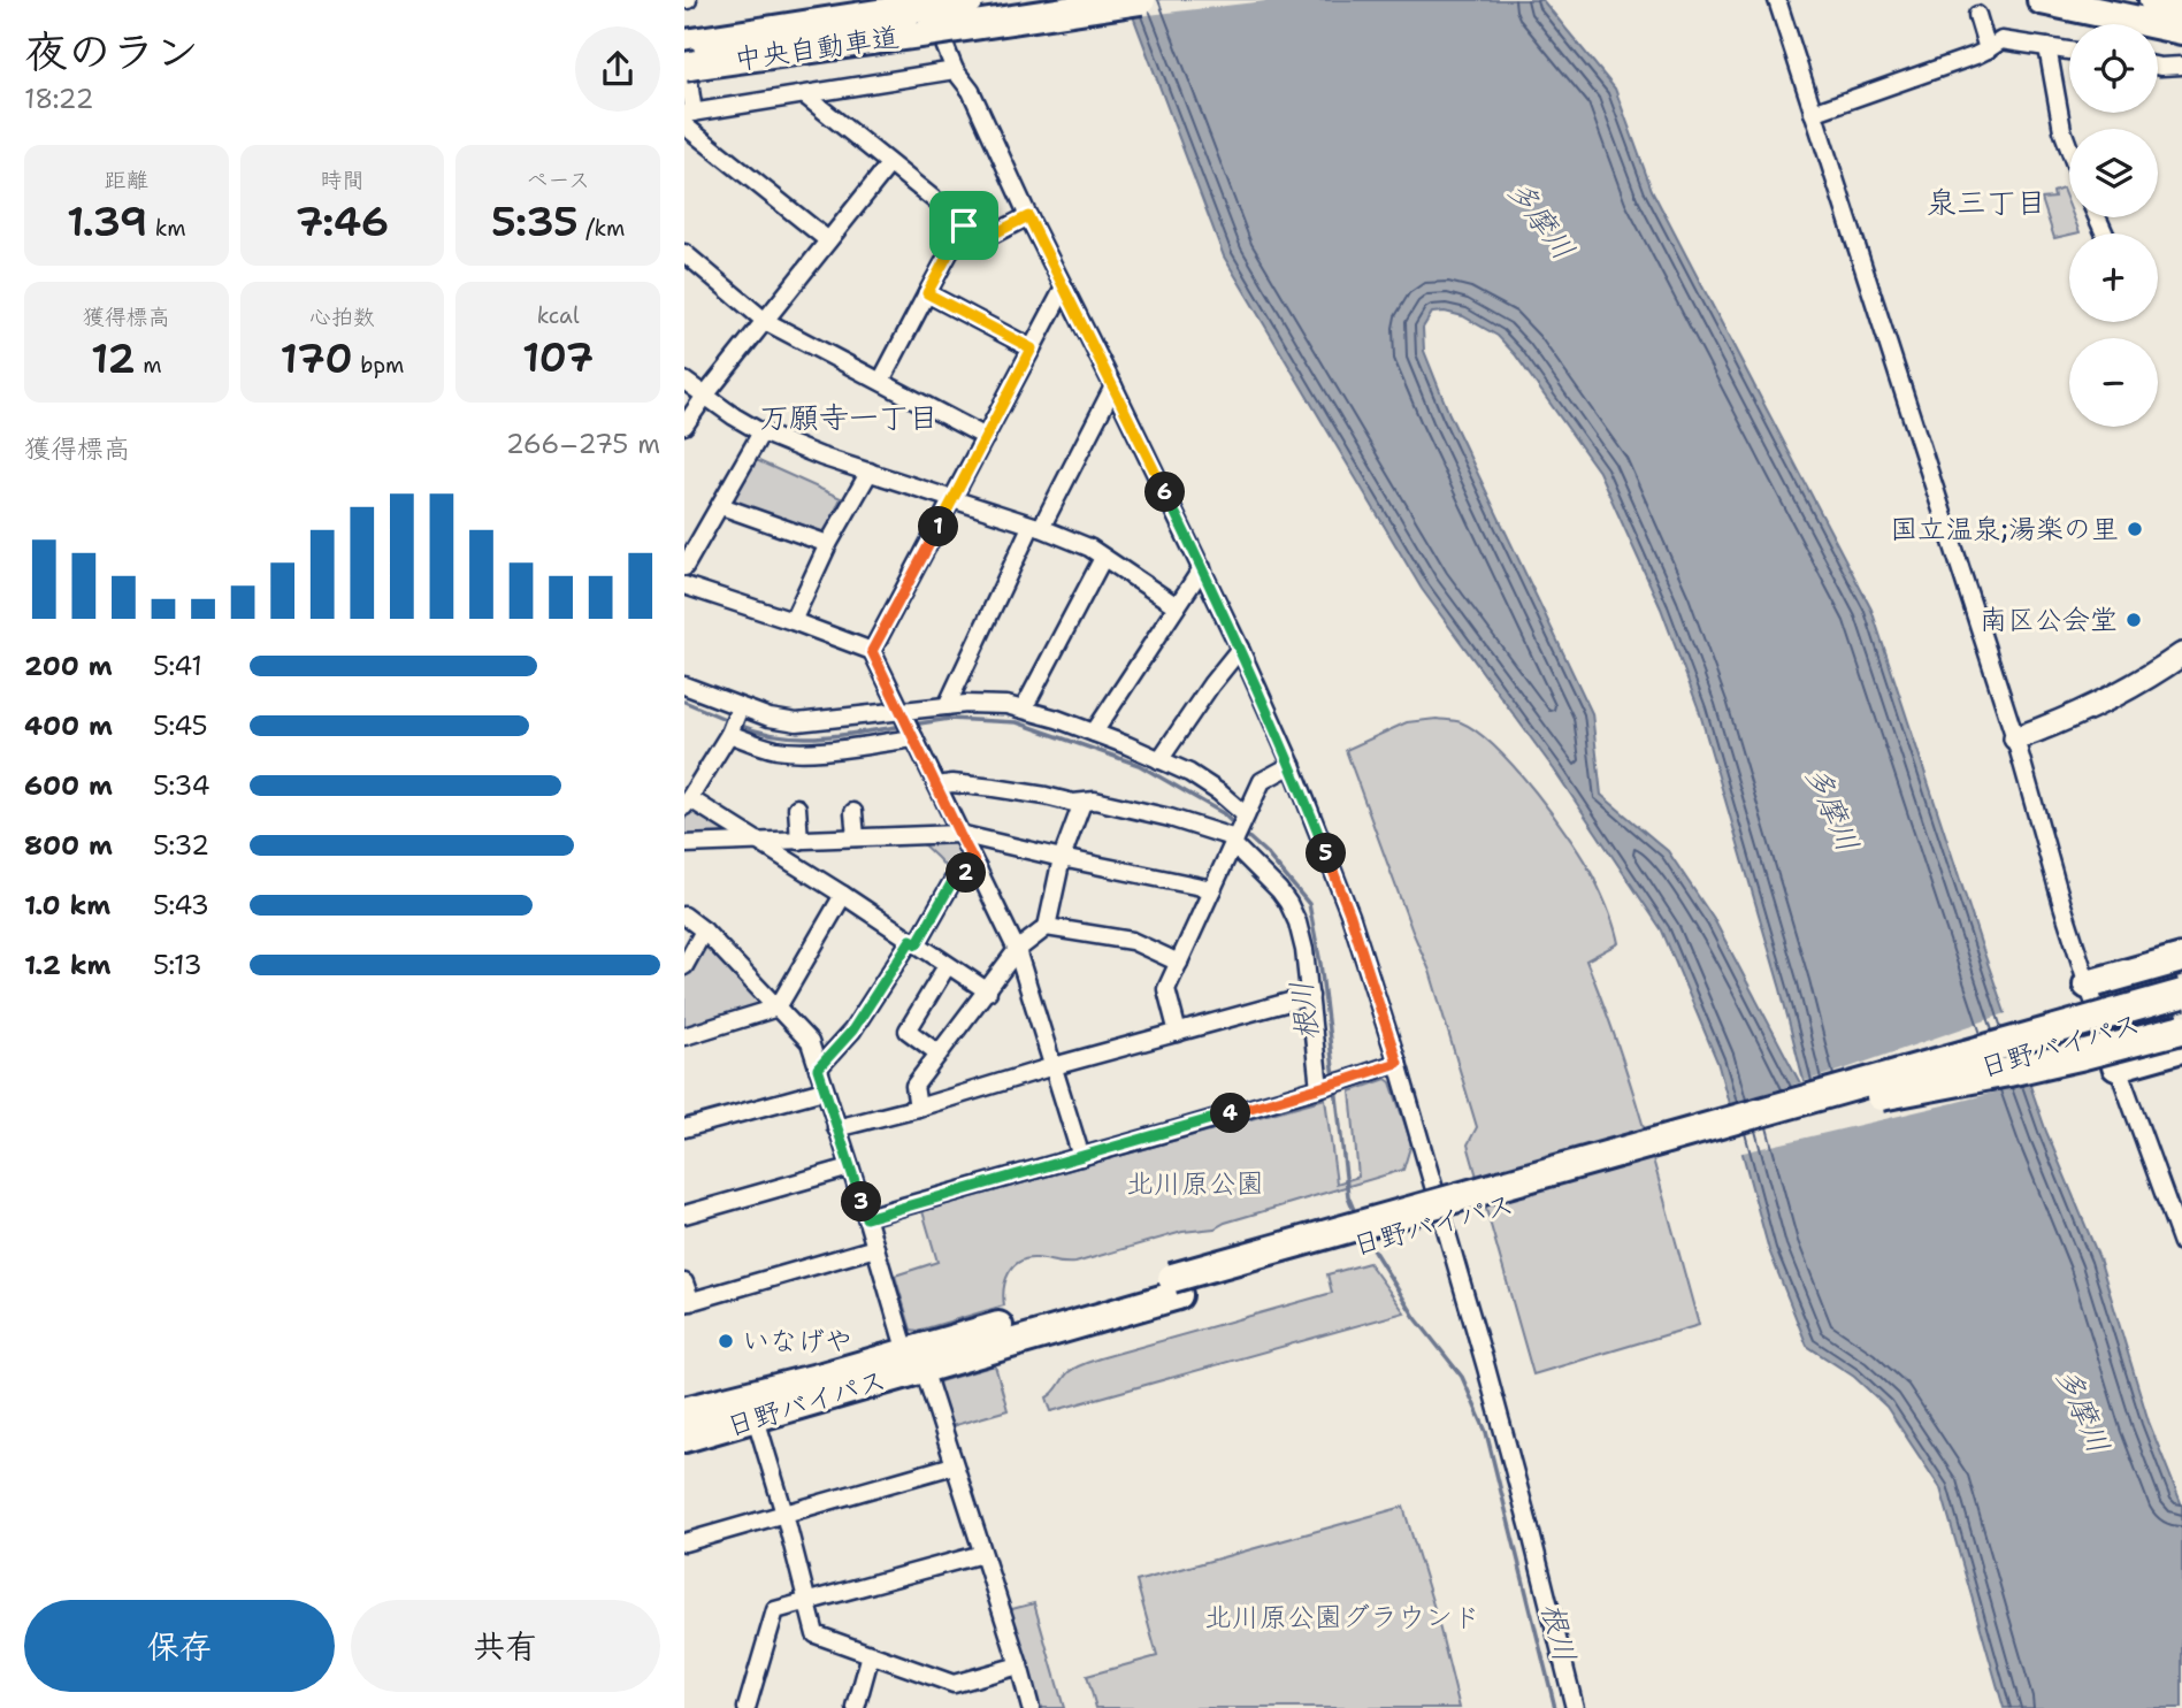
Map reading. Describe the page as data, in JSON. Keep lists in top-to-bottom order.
{
  "streets": {
    "highway": ["中央自動車道", "日野バイパス"]
  },
  "districts": ["泉三丁目", "万願寺一丁目"],
  "water": ["多摩川", "根川"],
  "parks": ["北川原公園", "北川原公園グラウンド"],
  "places": ["国立温泉;湯楽の里", "南区公会堂", "いなげや"],
  "page": {
    "heading": ["夜のラン", "18:22"],
    "map_buttons": ["+", "−"],
    "stats": [
      ["距離", "1.39 km"],
      ["時間", "7:46"],
      ["ペース", "5:35 /km"],
      ["獲得標高", "12 m"],
      ["心拍数", "170 bpm"],
      ["kcal", "107"]
    ],
    "chart": ["獲得標高", "266–275 m"],
    "pins": [
      "6",
      "1",
      "5",
      "2",
      "4",
      "3"
    ],
    "list": [
      {
        "name": "200 m",
        "note": "5:41"
      },
      {
        "name": "400 m",
        "note": "5:45"
      },
      {
        "name": "600 m",
        "note": "5:34"
      },
      {
        "name": "800 m",
        "note": "5:32"
      },
      {
        "name": "1.0 km",
        "note": "5:43"
      },
      {
        "name": "1.2 km",
        "note": "5:13"
      }
    ],
    "buttons": ["保存", "共有"]
  }
}
